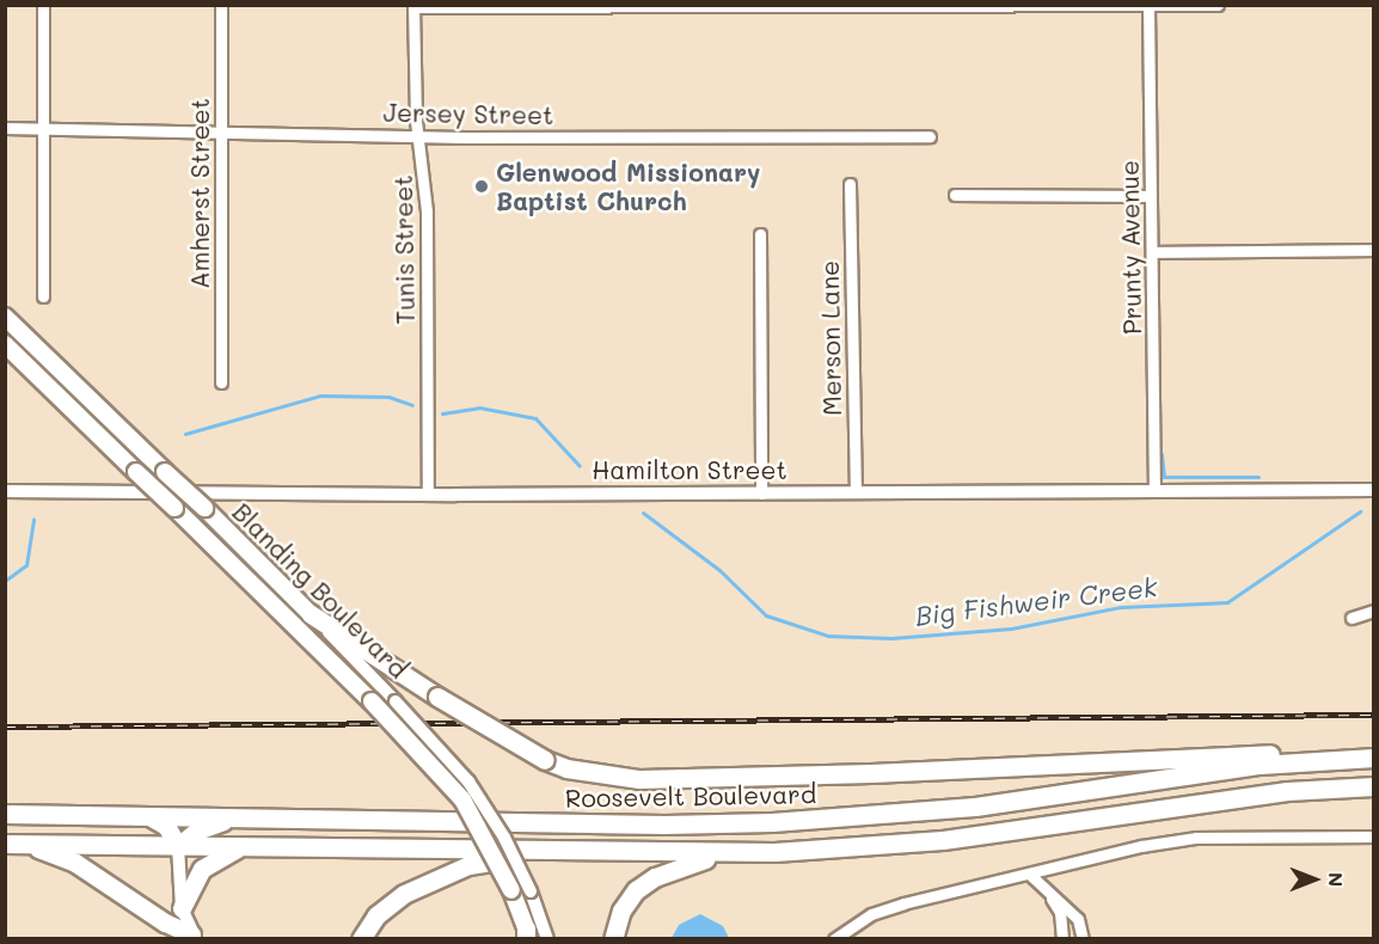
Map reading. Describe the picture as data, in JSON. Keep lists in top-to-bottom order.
{
  "streets": {
    "highway": ["Roosevelt Boulevard"],
    "main road": ["Blanding Boulevard"],
    "street": [
      "Jersey Street",
      "Amherst Street",
      "Prunty Avenue",
      "Tunis Street",
      "Merson Lane",
      "Hamilton Street"
    ]
  },
  "crossings": [
    ["Jersey Street", "Amherst Street"],
    ["Jersey Street", "Tunis Street"],
    ["Prunty Avenue", "Hamilton Street"],
    ["Tunis Street", "Hamilton Street"],
    ["Merson Lane", "Hamilton Street"]
  ],
  "water": ["Big Fishweir Creek"],
  "places": ["Glenwood Missionary Baptist Church"],
  "north": "right"
}
